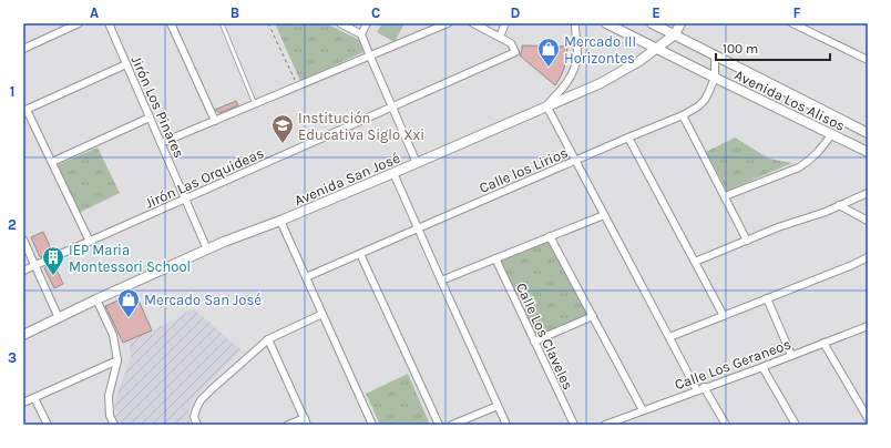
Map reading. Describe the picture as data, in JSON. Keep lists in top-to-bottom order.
{
  "streets": {
    "street": [
      "Avenida Los Alisos",
      "Jirón Los Pinares",
      "Calle los Lirios",
      "Jirón Las Orquideas",
      "Avenida San José",
      "Calle Los Claveles",
      "Calle Los Geraneos"
    ]
  },
  "crossings": [
    ["Avenida Los Alisos", "Calle los Lirios"],
    ["Avenida Los Alisos", "Avenida San José"],
    ["Jirón Los Pinares", "Jirón Las Orquideas"],
    ["Jirón Los Pinares", "Avenida San José"]
  ],
  "places": {
    "shop": ["Mercado III Horizontes", "Mercado San José"],
    "school or university": ["Institución Educativa Siglo Xxi"],
    "building": ["IEP Maria Montessori School"]
  },
  "scale_bar": "100 m",
  "grid": {
    "columns": [
      "A",
      "B",
      "C",
      "D",
      "E",
      "F"
    ],
    "rows": ["1", "2", "3"]
  }
}
